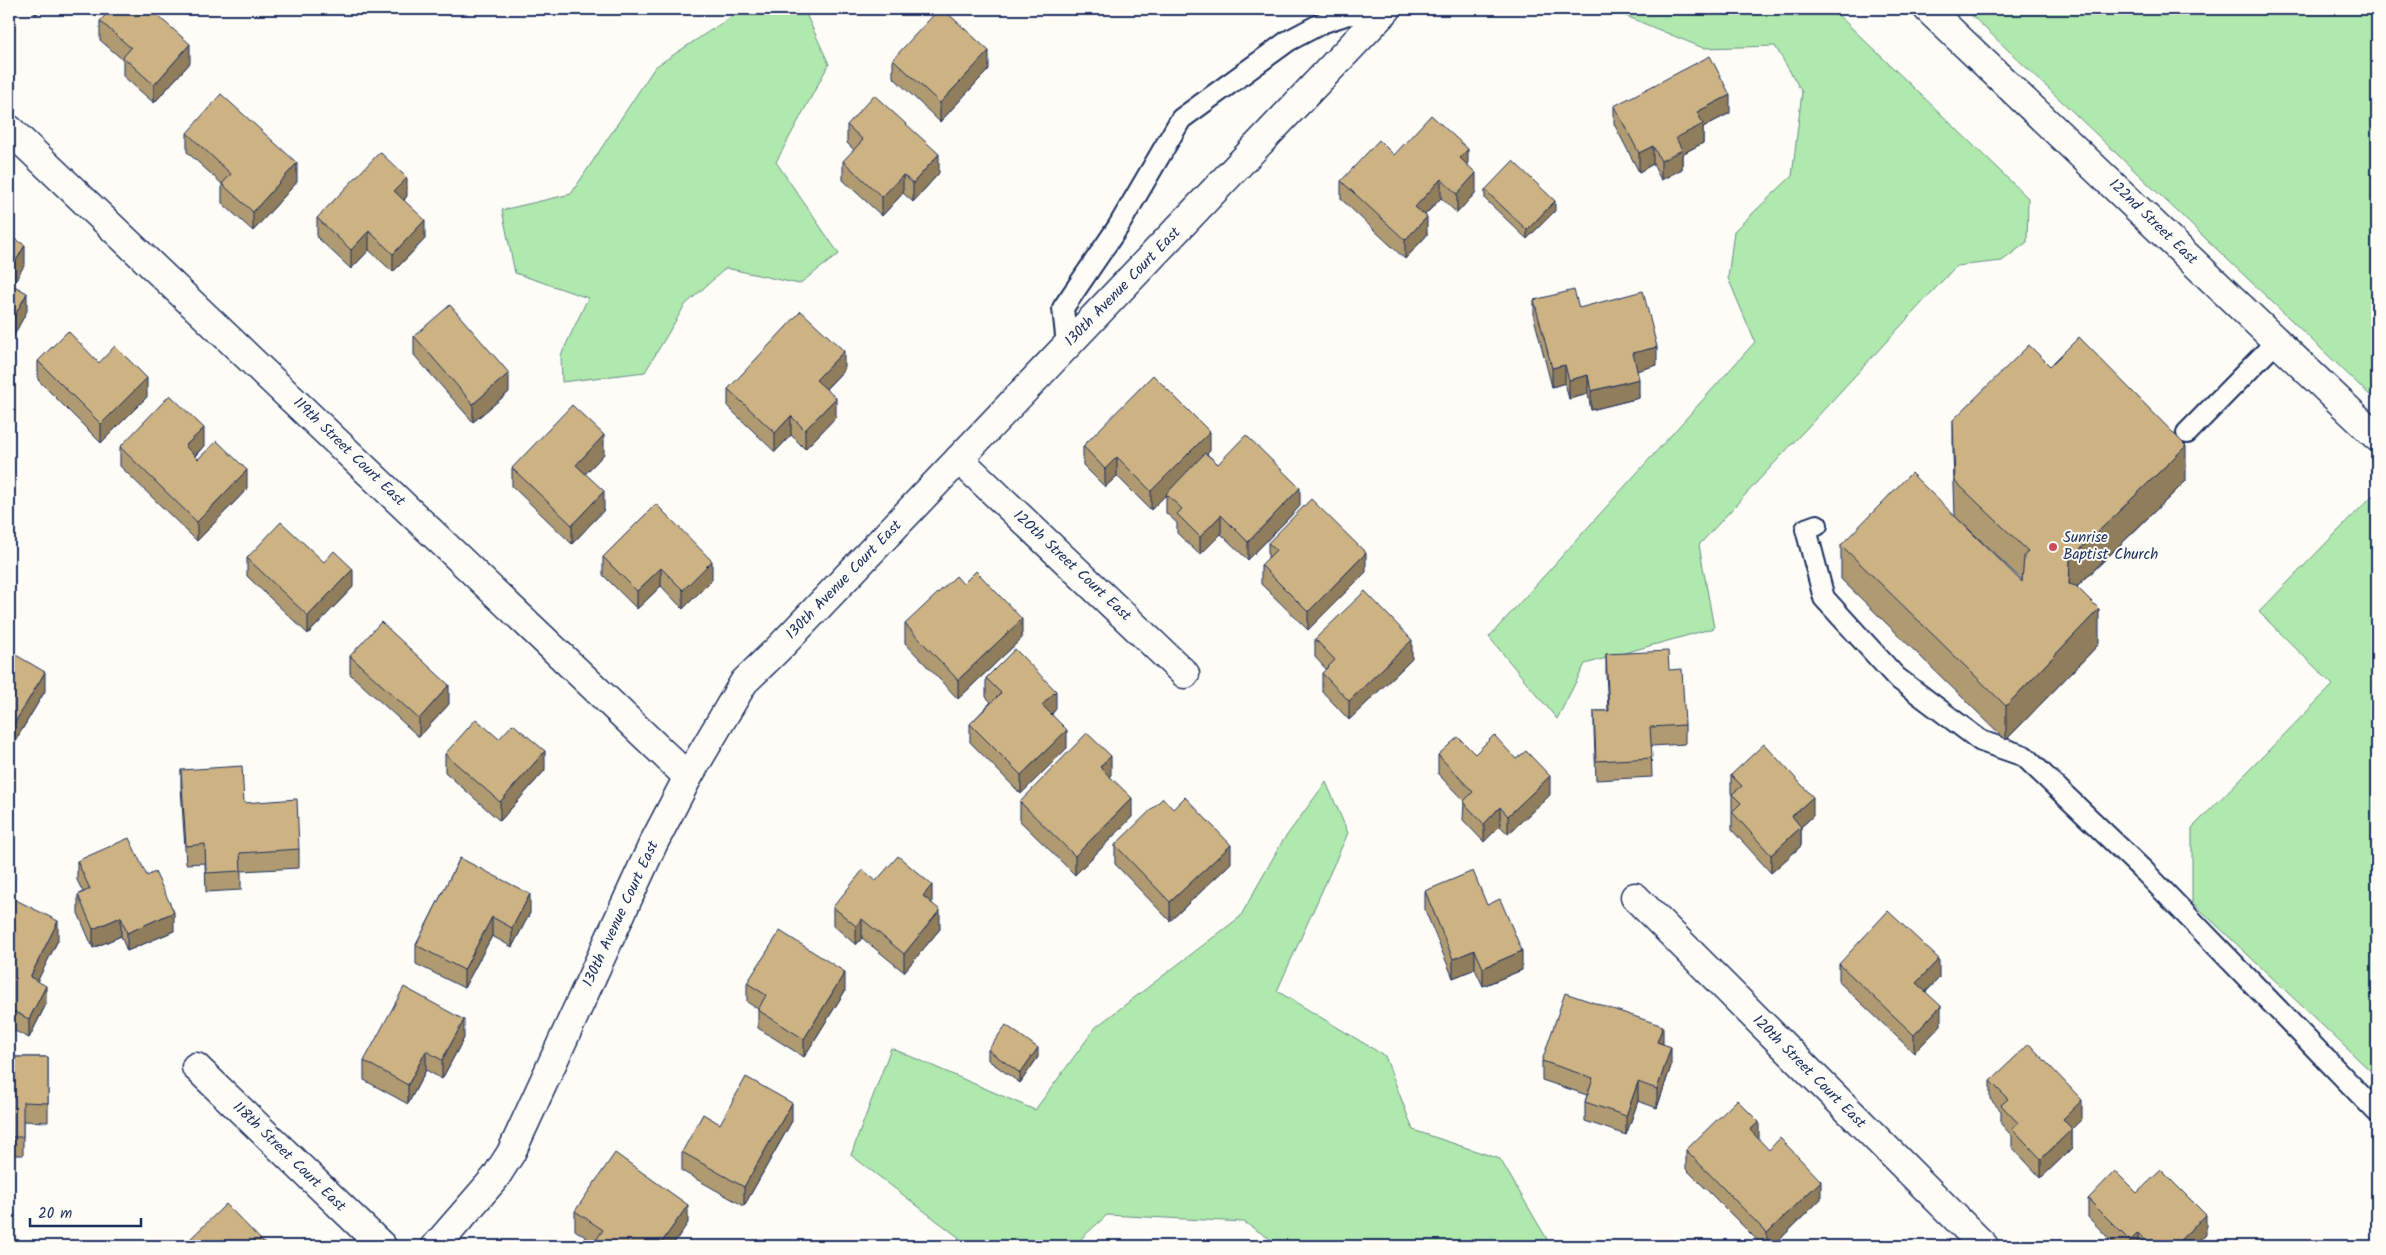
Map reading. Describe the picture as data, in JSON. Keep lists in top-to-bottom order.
{
  "streets": {
    "street": [
      "122nd Street East",
      "130th Avenue Court East",
      "119th Street Court East",
      "12Oth Street Court East",
      "120th Street Court East",
      "118th Street Court East"
    ]
  },
  "crossings": [
    ["130th Avenue Court East", "119th Street Court East"],
    ["130th Avenue Court East", "12Oth Street Court East"]
  ],
  "places": ["Sunrise Baptist Church"],
  "scale_bar": "20 m"
}
